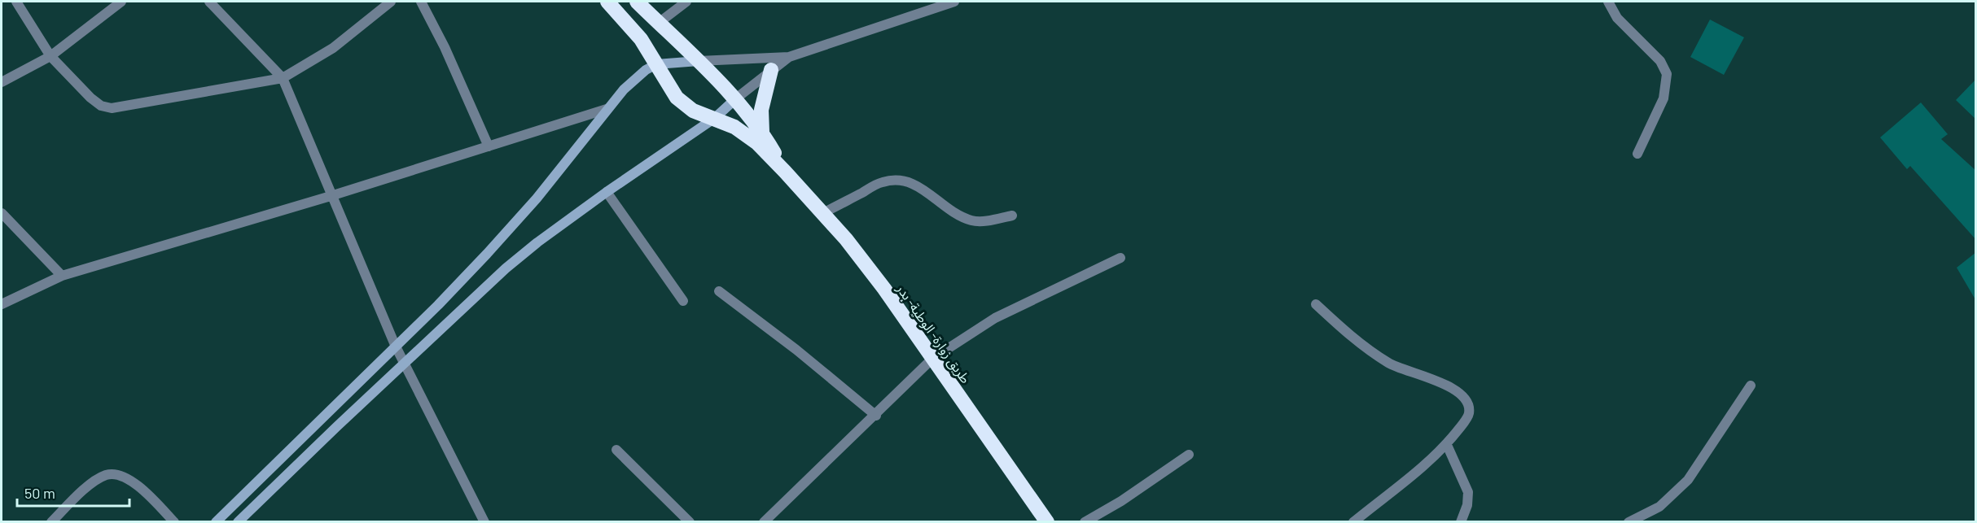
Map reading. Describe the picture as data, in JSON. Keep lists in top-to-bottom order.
{
  "streets": {
    "highway": ["طريق زوارة- الوطية- بدر"]
  },
  "scale_bar": "50 m"
}
